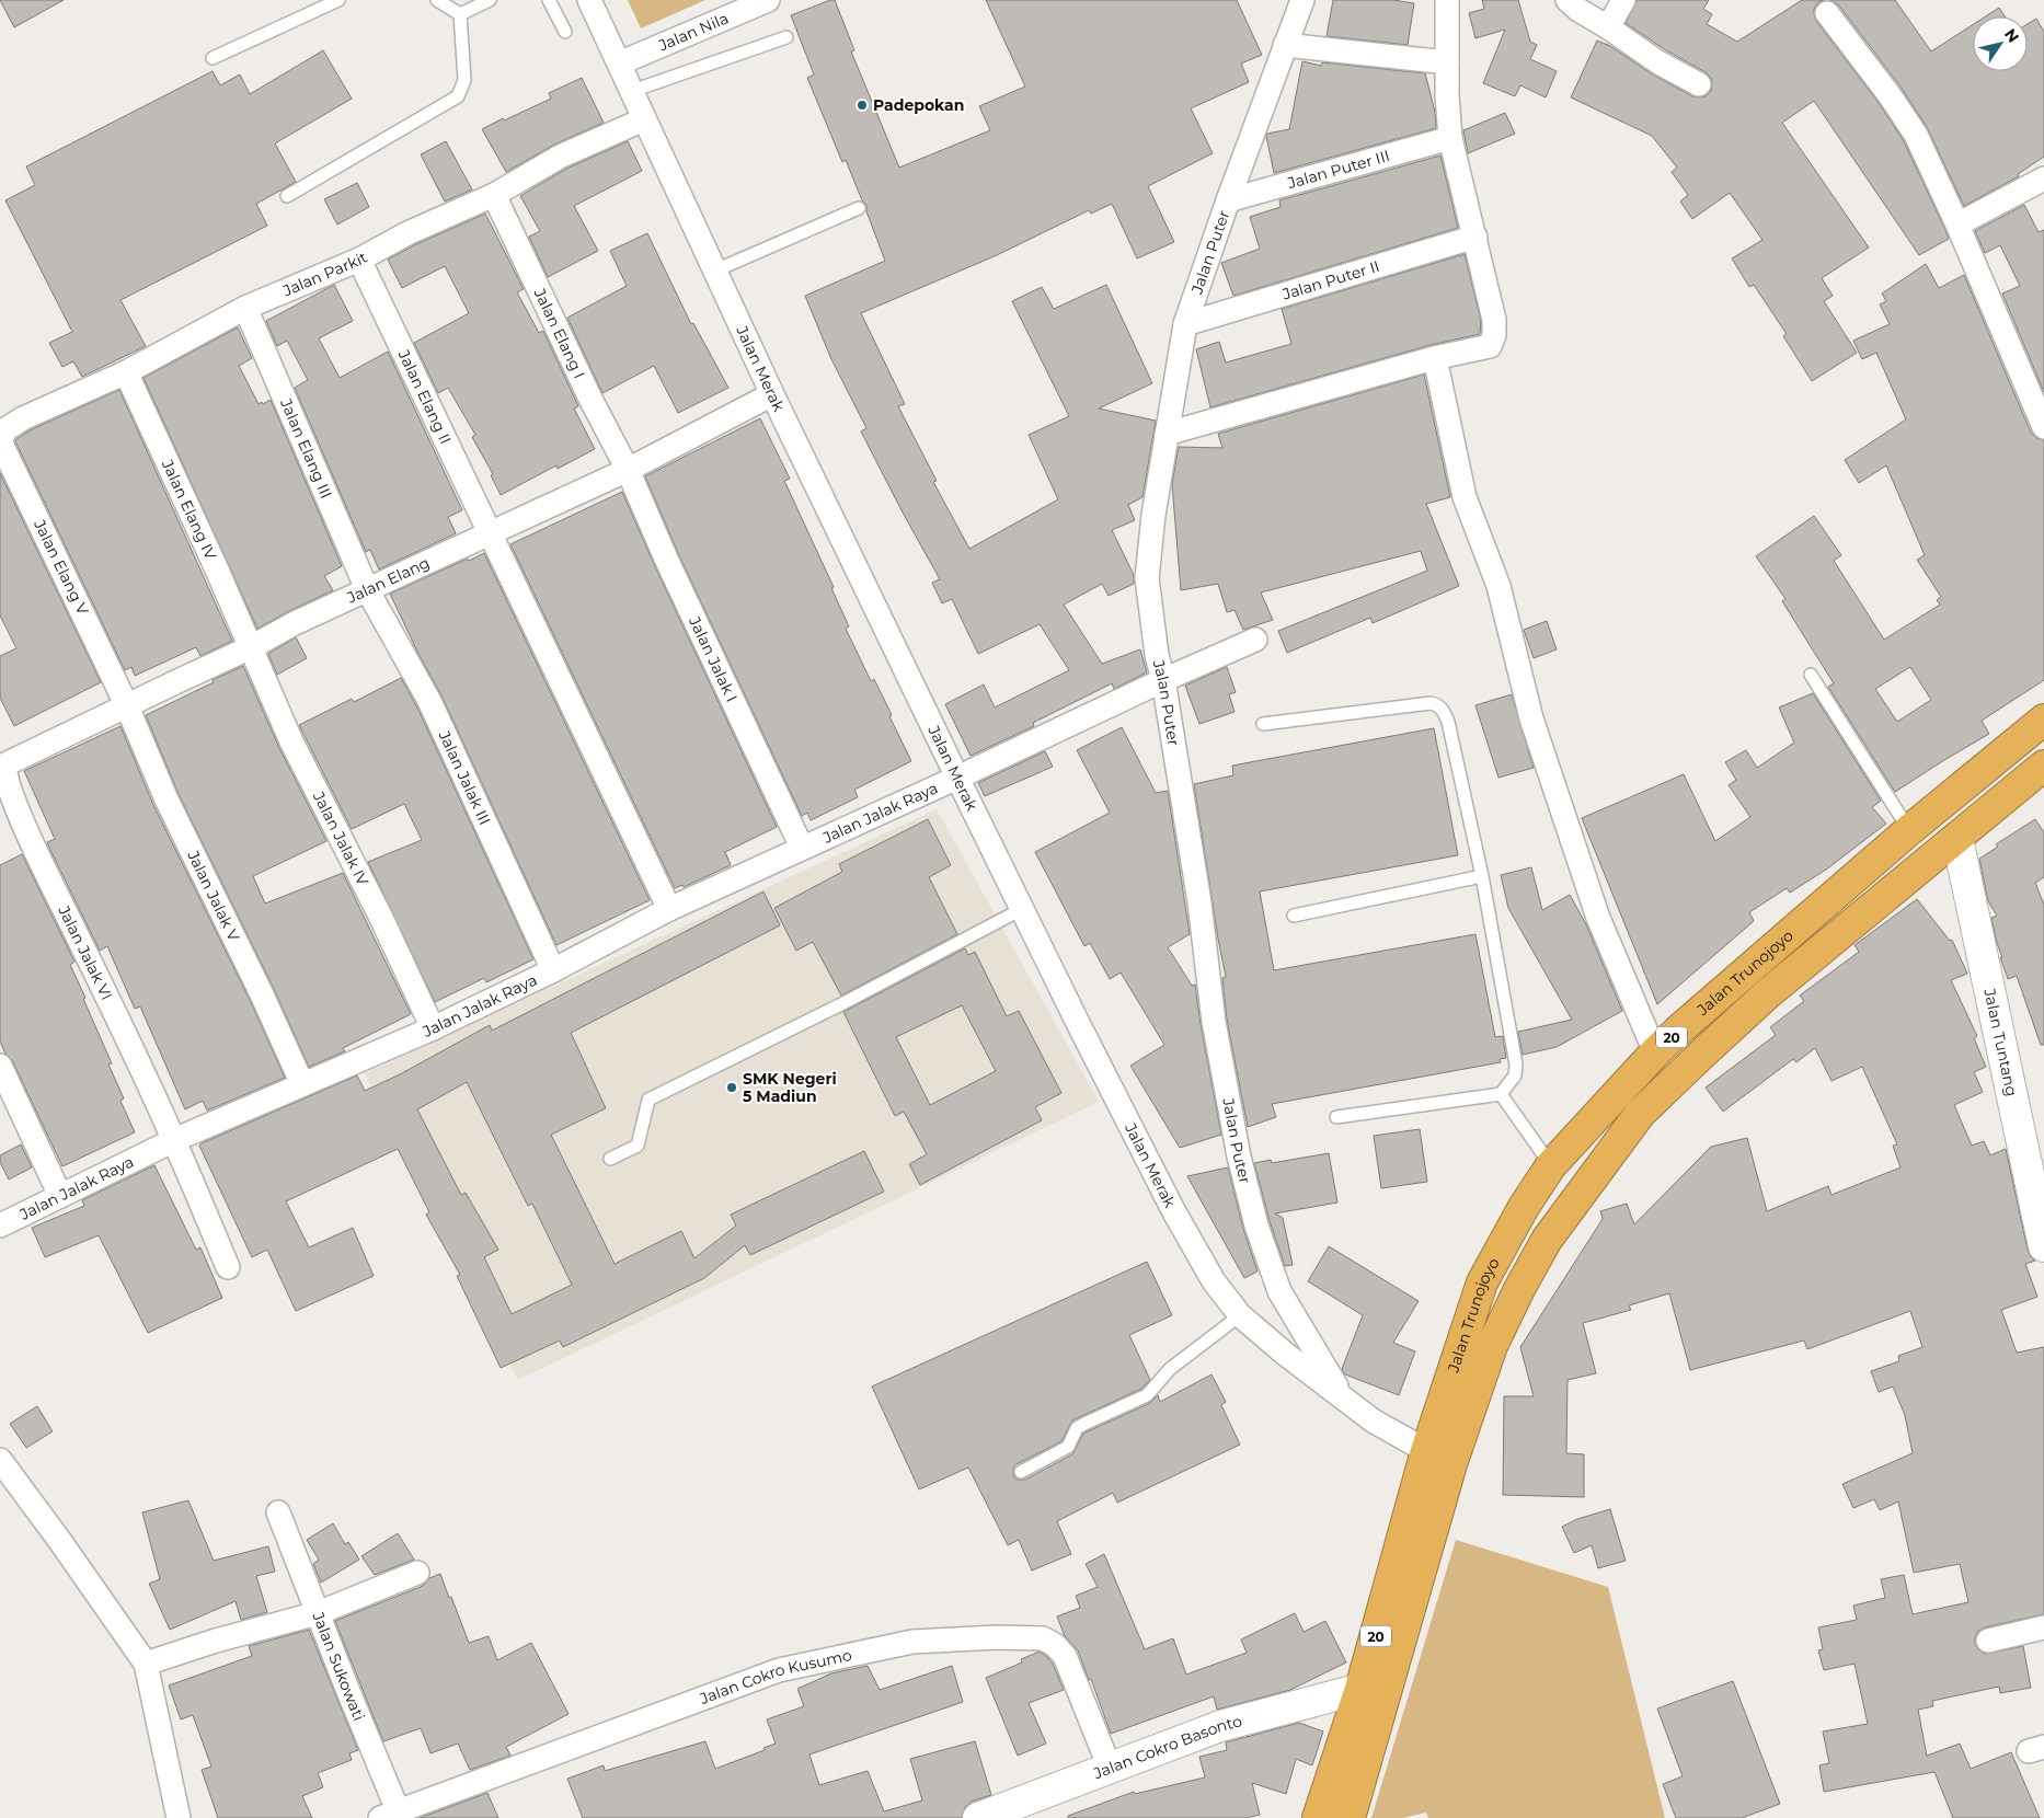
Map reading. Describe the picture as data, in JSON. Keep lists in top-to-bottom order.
{
  "streets": {
    "highway": ["Jalan Trunojoyo", "20"],
    "street": [
      "Jalan Nila",
      "Jalan Puter III",
      "Jalan Puter",
      "Jalan Parkit",
      "Jalan Puter II",
      "Jalan Elang I",
      "Jalan Merak",
      "Jalan Elang II",
      "Jalan Elang III",
      "Jalan Elang IV",
      "Jalan Elang V",
      "Jalan Elang",
      "Jalan Jalak I",
      "Jalan Jalak III",
      "Jalan Jalak Raya",
      "Jalan Jalak IV",
      "Jalan Jalak V",
      "Jalan Jalak VI",
      "Jalan Tuntang",
      "Jalan Sukowati",
      "Jalan Cokro Kusumo",
      "Jalan Cokro Basonto"
    ]
  },
  "crossings": [
    ["Jalan Nila", "Jalan Merak"],
    ["Jalan Puter III", "Jalan Puter"],
    ["Jalan Puter", "Jalan Puter II"],
    ["Jalan Puter", "Jalan Merak"],
    ["Jalan Puter", "Jalan Jalak Raya"],
    ["Jalan Parkit", "Jalan Elang I"],
    ["Jalan Parkit", "Jalan Merak"],
    ["Jalan Parkit", "Jalan Elang II"],
    ["Jalan Parkit", "Jalan Elang III"],
    ["Jalan Parkit", "Jalan Elang IV"],
    ["Jalan Parkit", "Jalan Elang V"],
    ["Jalan Elang I", "Jalan Elang"],
    ["Jalan Elang I", "Jalan Jalak I"],
    ["Jalan Merak", "Jalan Elang"],
    ["Jalan Merak", "Jalan Jalak Raya"],
    ["Jalan Merak", "Jalan Trunojoyo"],
    ["Jalan Merak", "20"],
    ["Jalan Elang II", "Jalan Elang"],
    ["Jalan Elang II", "Jalan Jalak Raya"],
    ["Jalan Elang III", "Jalan Elang"],
    ["Jalan Elang III", "Jalan Jalak III"],
    ["Jalan Elang IV", "Jalan Elang"],
    ["Jalan Elang IV", "Jalan Jalak IV"],
    ["Jalan Elang V", "Jalan Elang"],
    ["Jalan Elang V", "Jalan Jalak V"],
    ["Jalan Elang", "Jalan Jalak I"],
    ["Jalan Elang", "Jalan Jalak III"],
    ["Jalan Elang", "Jalan Jalak IV"],
    ["Jalan Elang", "Jalan Jalak V"],
    ["Jalan Elang", "Jalan Jalak VI"],
    ["Jalan Jalak I", "Jalan Jalak Raya"],
    ["Jalan Jalak III", "Jalan Jalak Raya"],
    ["Jalan Jalak Raya", "Jalan Jalak IV"],
    ["Jalan Jalak Raya", "Jalan Jalak V"],
    ["Jalan Jalak Raya", "Jalan Jalak VI"],
    ["Jalan Trunojoyo", "20"],
    ["Jalan Trunojoyo", "Jalan Tuntang"],
    ["20", "Jalan Cokro Basonto"],
    ["Jalan Sukowati", "Jalan Cokro Kusumo"],
    ["Jalan Cokro Kusumo", "Jalan Cokro Basonto"]
  ],
  "places": ["Padepokan", "SMK Negeri 5 Madiun"],
  "north": "top right"
}
